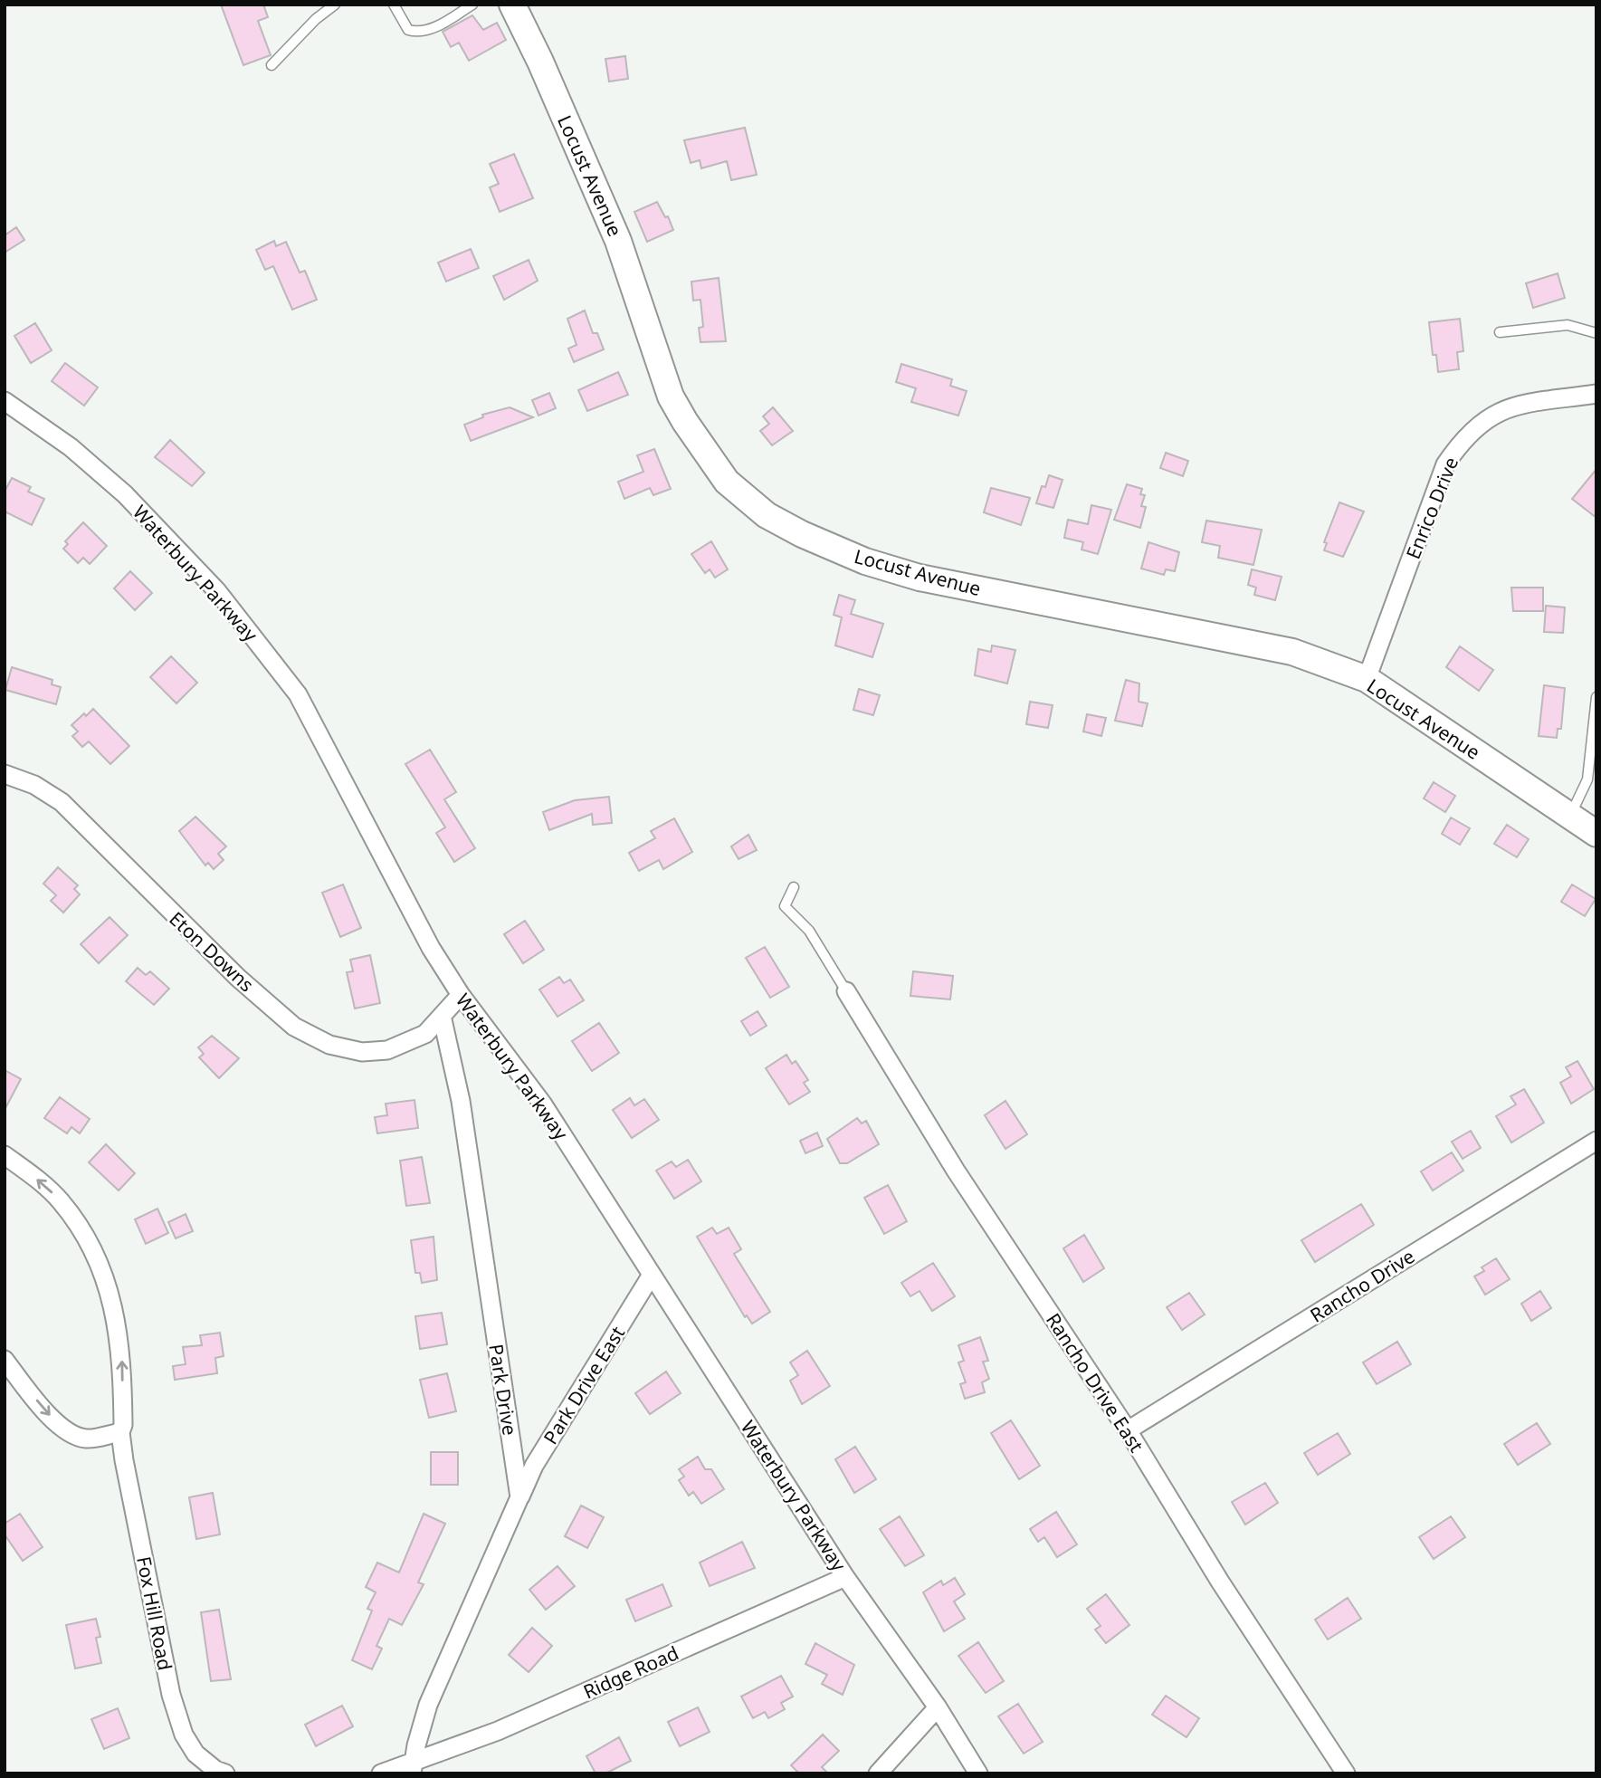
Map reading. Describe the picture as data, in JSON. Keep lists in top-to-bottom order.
{
  "streets": {
    "street": [
      "Locust Avenue",
      "Enrico Drive",
      "Waterbury Parkway",
      "Eton Downs",
      "Rancho Drive",
      "Rancho Drive East",
      "Park Drive East",
      "Park Drive",
      "Fox Hill Road",
      "Ridge Road"
    ]
  },
  "crossings": [
    ["Locust Avenue", "Enrico Drive"],
    ["Waterbury Parkway", "Park Drive East"],
    ["Waterbury Parkway", "Ridge Road"],
    ["Eton Downs", "Park Drive"],
    ["Rancho Drive", "Rancho Drive East"],
    ["Park Drive East", "Park Drive"]
  ],
  "one_way": ["Fox Hill Road"]
}
